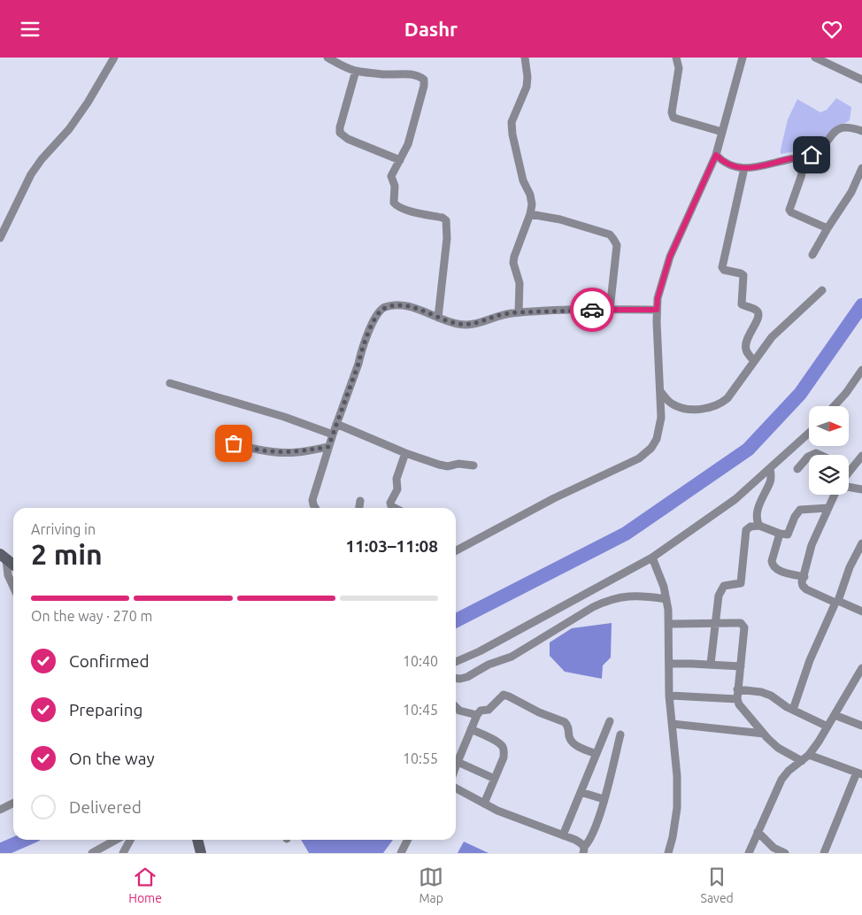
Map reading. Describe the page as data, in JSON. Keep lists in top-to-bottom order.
{
  "north": "right",
  "page": {
    "header": "Dashr",
    "heading": ["2 min", "Arriving in", "11:03–11:08"],
    "bar": "On the way · 270 m",
    "list": [
      ["Confirmed", "10:40"],
      ["Preparing", "10:45"],
      ["On the way", "10:55"],
      "Delivered"
    ],
    "tabs": ["Home", "Map", "Saved"]
  }
}
